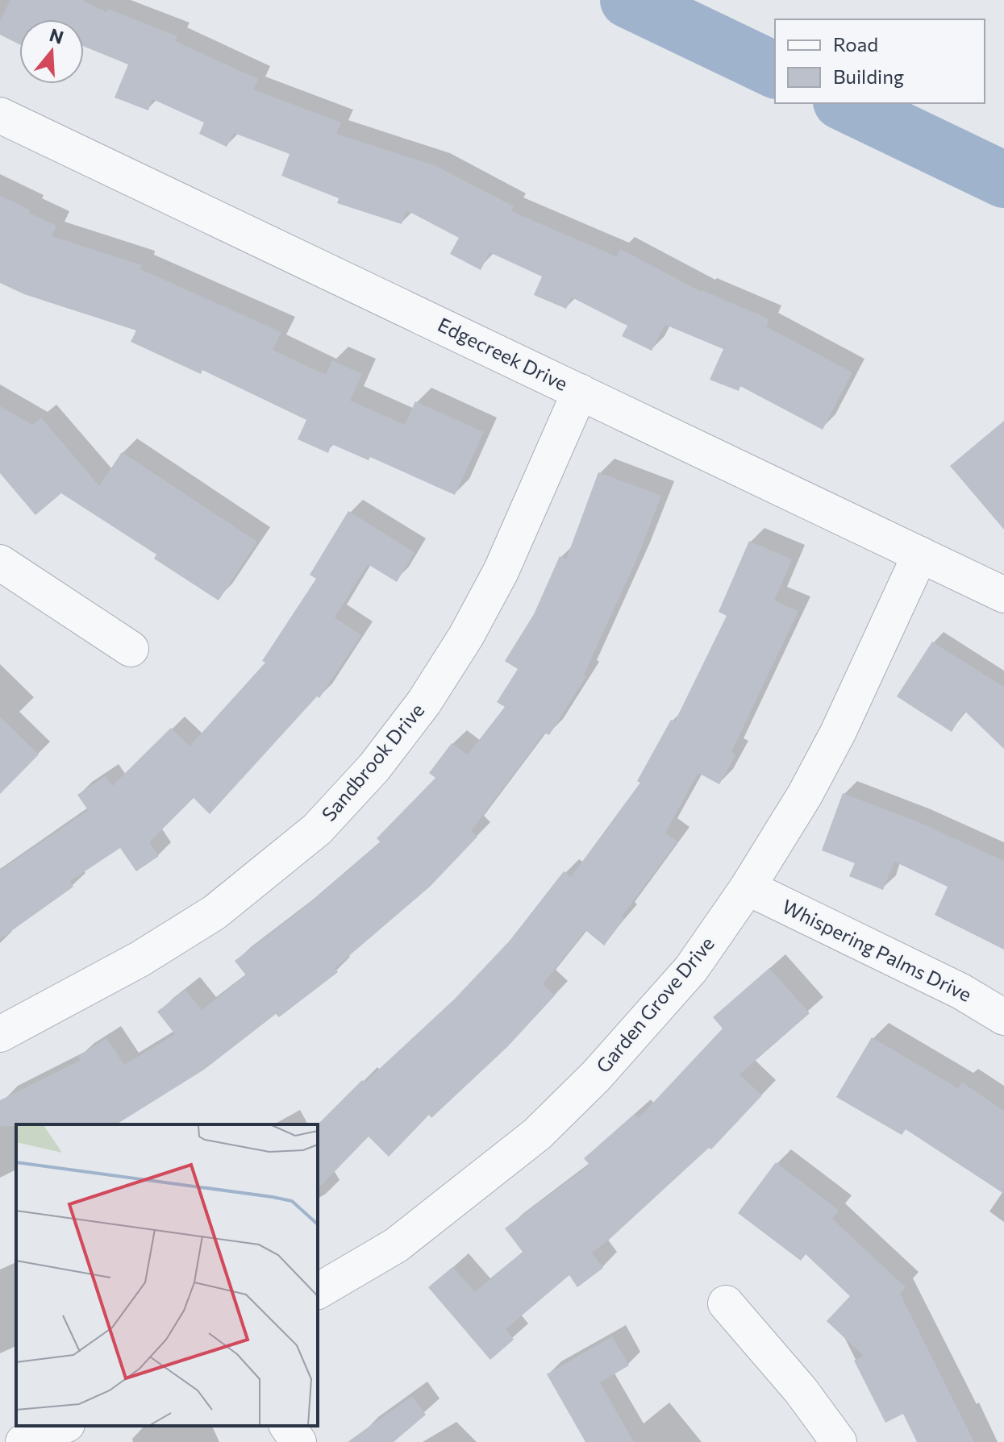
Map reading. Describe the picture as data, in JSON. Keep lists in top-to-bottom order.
{
  "streets": {
    "street": [
      "Edgecreek Drive",
      "Sandbrook Drive",
      "Whispering Palms Drive",
      "Garden Grove Drive"
    ]
  },
  "crossings": [
    ["Edgecreek Drive", "Sandbrook Drive"],
    ["Edgecreek Drive", "Garden Grove Drive"],
    ["Whispering Palms Drive", "Garden Grove Drive"]
  ],
  "legend": ["Road", "Building"],
  "north": "top"
}
